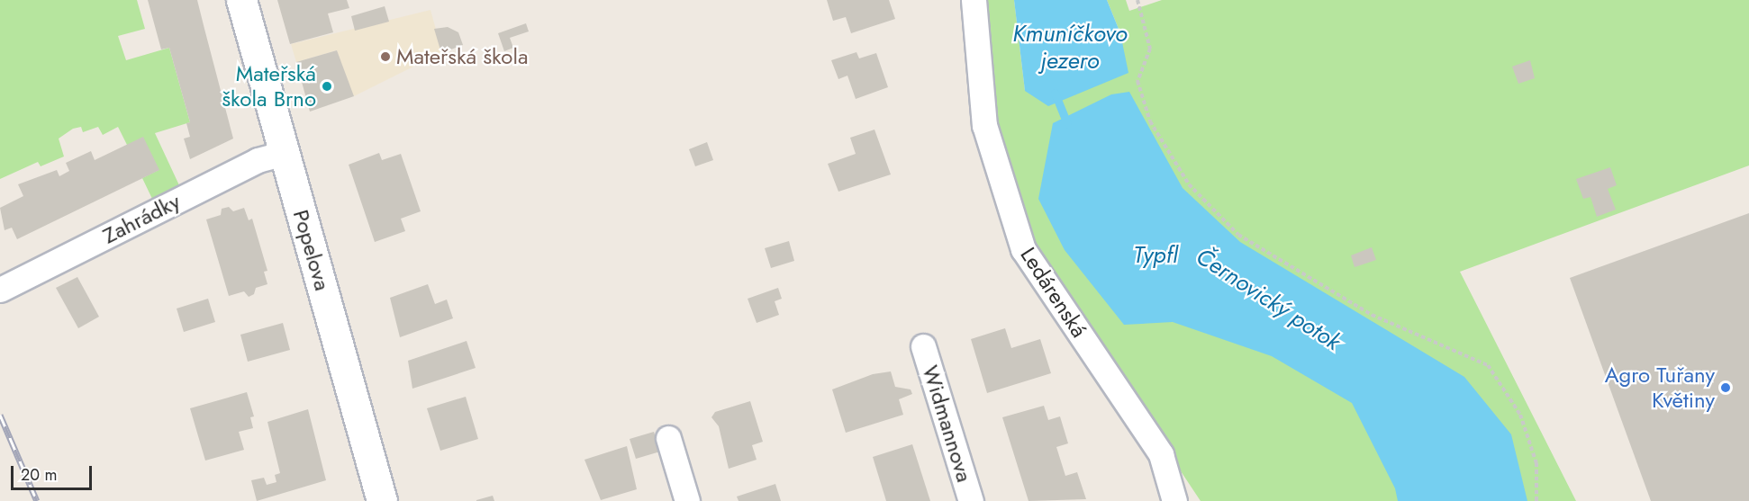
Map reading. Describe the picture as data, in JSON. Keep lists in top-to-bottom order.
{
  "streets": {
    "street": [
      "Zahrádky",
      "Popelova",
      "Ledárenská",
      "Widmannova"
    ]
  },
  "crossings": [
    ["Zahrádky", "Popelova"]
  ],
  "water": ["Kmuníčkovo jezero", "Typfl", "Černovický potok"],
  "places": ["Mateřská škola", "Mateřská škola Brno", "Agro Tuřany Květiny"],
  "scale_bar": "20 m"
}
